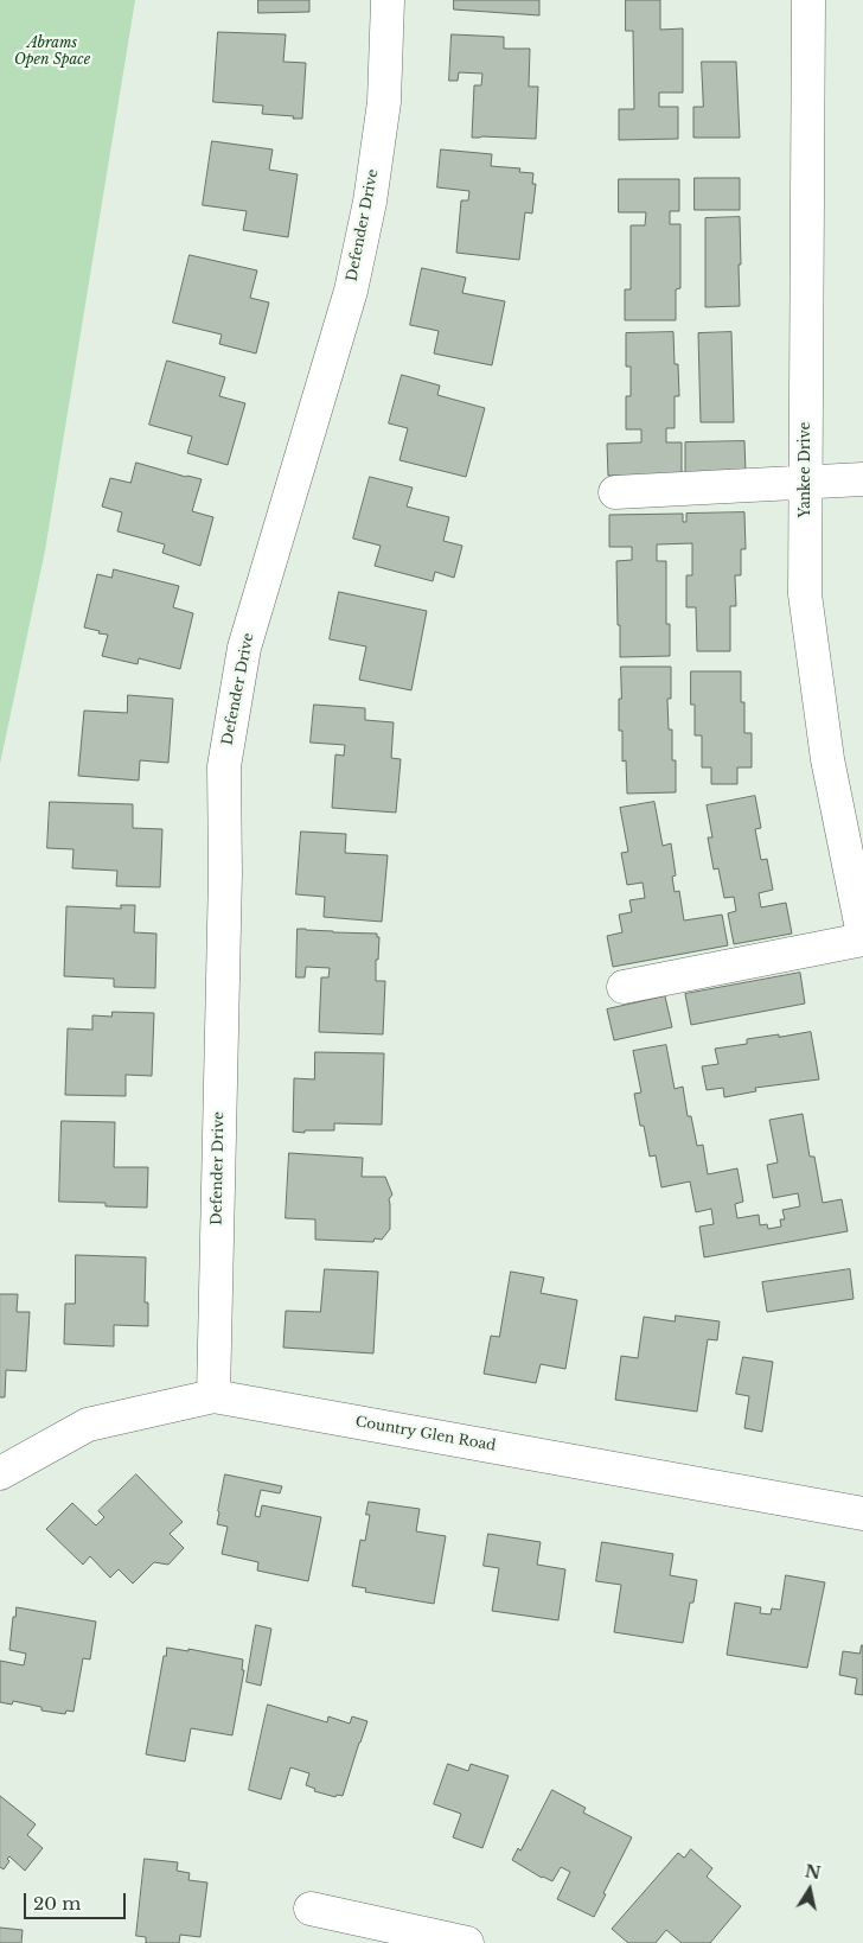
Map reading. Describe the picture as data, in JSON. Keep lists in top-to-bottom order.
{
  "streets": {
    "street": ["Defender Drive", "Yankee Drive", "Country Glen Road"]
  },
  "crossings": [
    ["Defender Drive", "Country Glen Road"]
  ],
  "parks": ["Abrams Open Space"],
  "scale_bar": "20 m",
  "north": "top"
}
